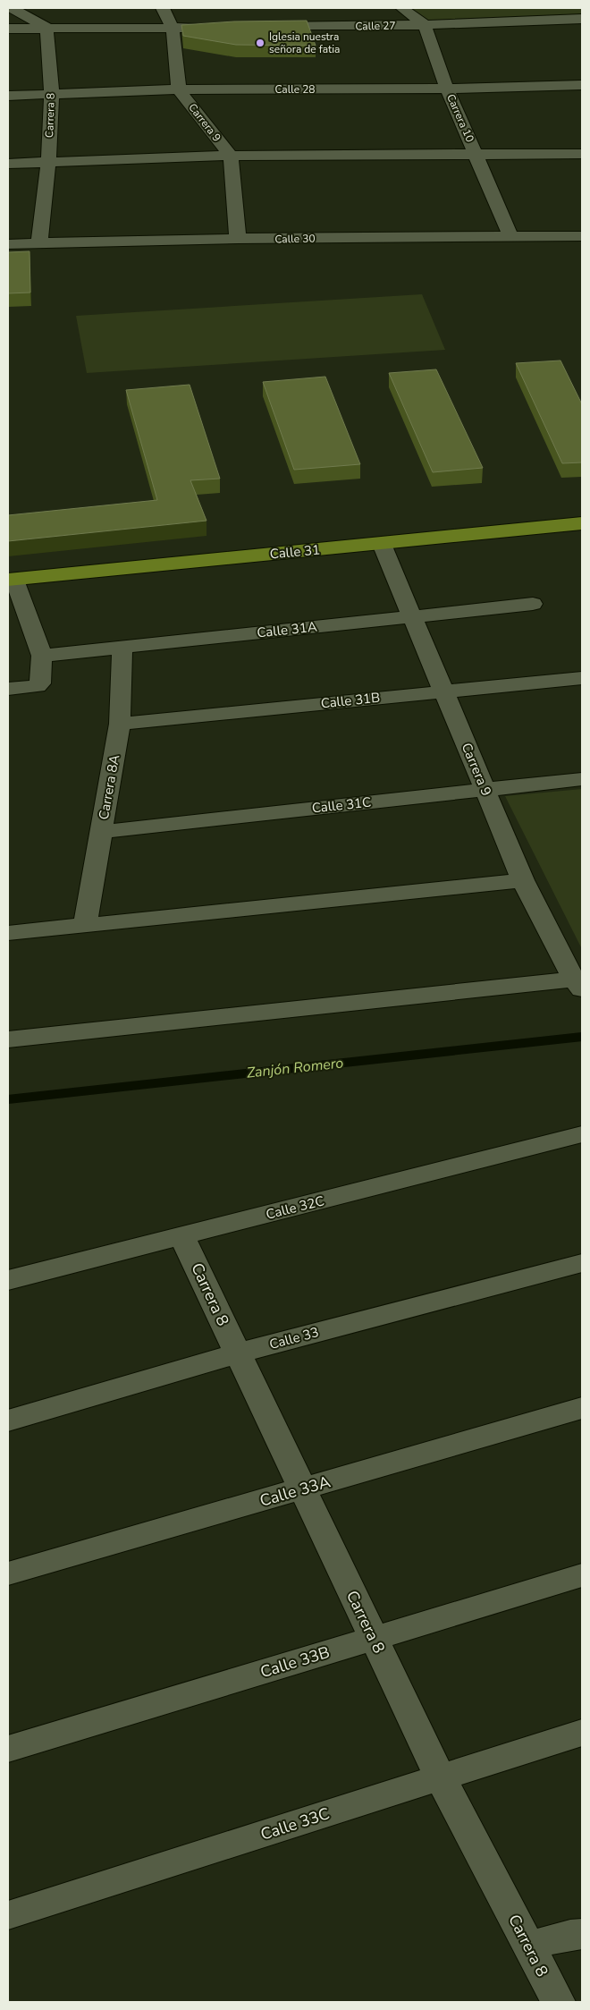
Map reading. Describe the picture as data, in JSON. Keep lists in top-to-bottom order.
{
  "streets": {
    "main road": ["Calle 31"],
    "street": [
      "Calle 27",
      "Calle 28",
      "Carrera 8",
      "Carrera 10",
      "Carrera 9",
      "Calle 30",
      "Calle 31A",
      "Calle 31B",
      "Carrera 8A",
      "Calle 31C",
      "Calle 32C",
      "Calle 33",
      "Calle 33A",
      "Calle 33B",
      "Calle 33C"
    ]
  },
  "crossings": [
    ["Calle 27", "Carrera 10"],
    ["Calle 28", "Carrera 8"],
    ["Calle 28", "Carrera 10"],
    ["Calle 28", "Carrera 9"],
    ["Carrera 8", "Calle 30"],
    ["Carrera 8", "Calle 32C"],
    ["Carrera 8", "Calle 33"],
    ["Carrera 8", "Calle 33A"],
    ["Carrera 8", "Calle 33B"],
    ["Carrera 8", "Calle 33C"],
    ["Carrera 10", "Calle 30"],
    ["Carrera 9", "Calle 30"],
    ["Carrera 9", "Calle 31"],
    ["Carrera 9", "Calle 31A"],
    ["Carrera 9", "Calle 31B"],
    ["Carrera 9", "Calle 31C"],
    ["Calle 31A", "Carrera 8A"],
    ["Calle 31B", "Carrera 8A"],
    ["Carrera 8A", "Calle 31C"]
  ],
  "water": ["Zanjón Romero"],
  "places": ["Iglesia nuestra señora de fatia"]
}
